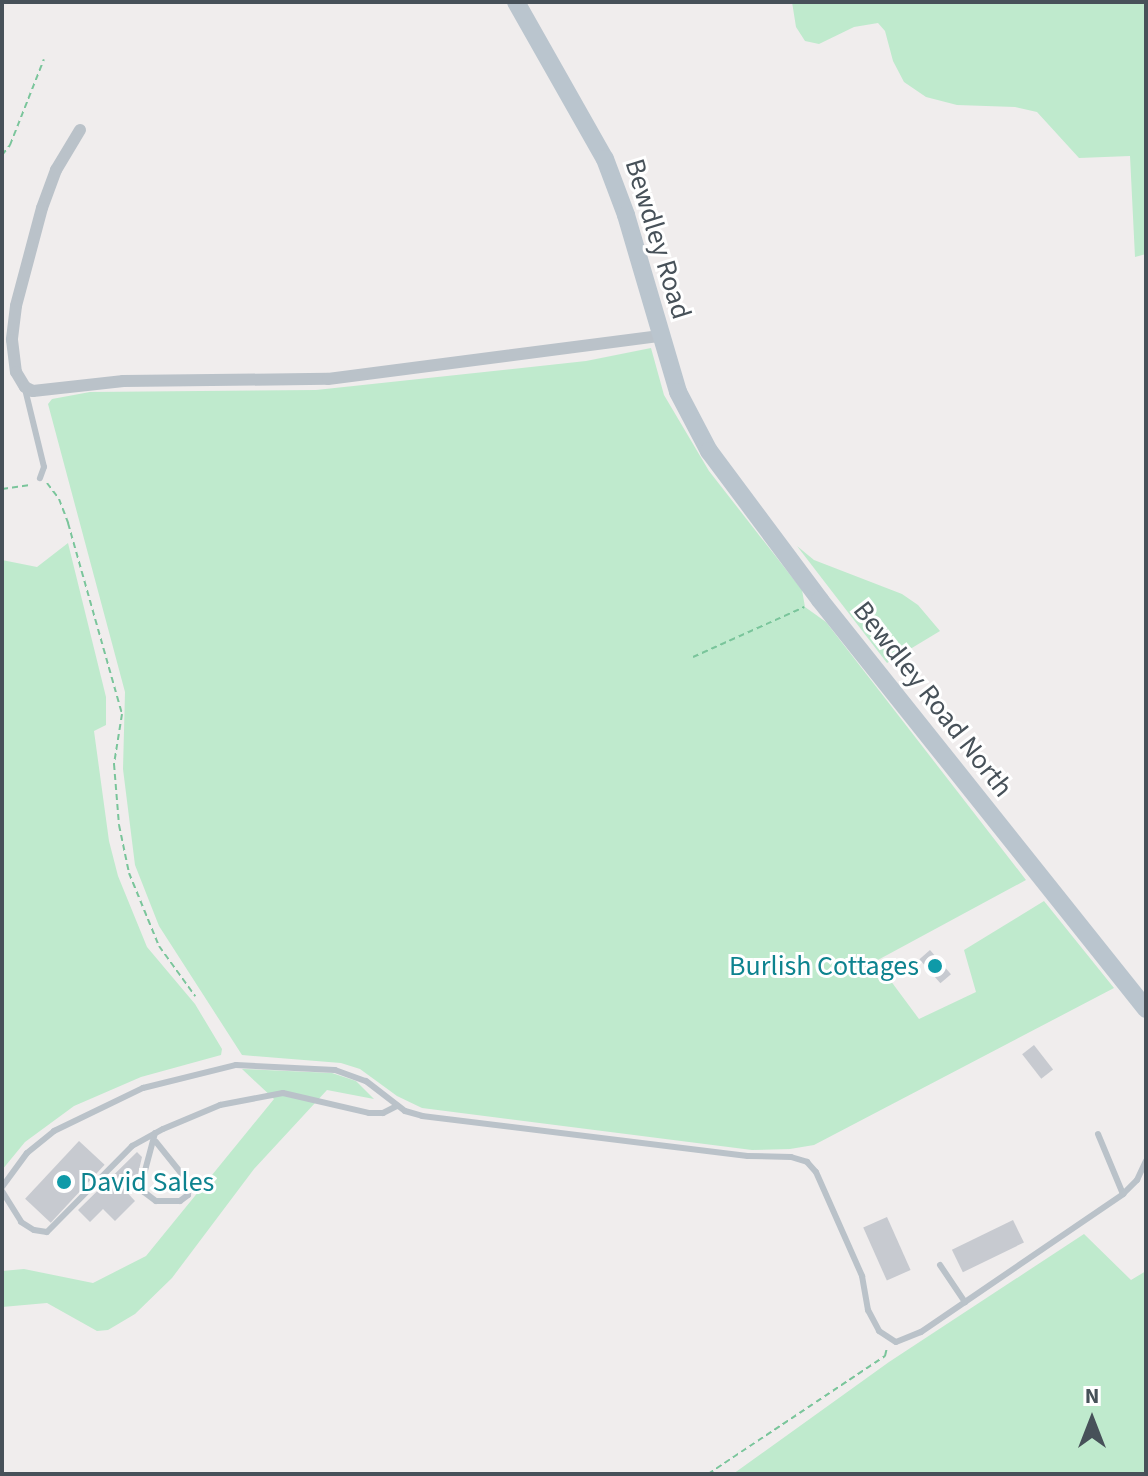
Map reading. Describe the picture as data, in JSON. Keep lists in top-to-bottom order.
{
  "streets": {
    "main road": ["Bewdley Road", "Bewdley Road North"]
  },
  "crossings": [
    ["Bewdley Road", "Bewdley Road North"]
  ],
  "places": ["Burlish Cottages", "David Sales"],
  "north": "top"
}
